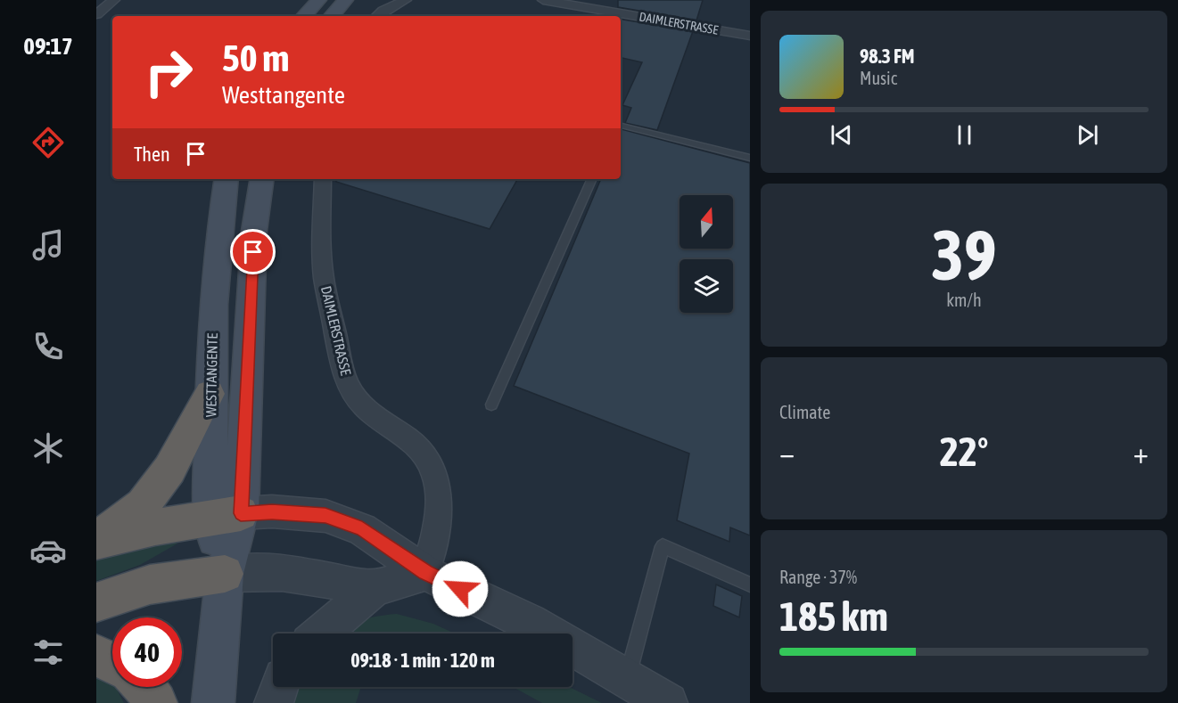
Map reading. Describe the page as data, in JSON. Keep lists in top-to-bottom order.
{
  "streets": {
    "main road": ["WESTTANGENTE"],
    "street": ["DAIMLERSTRASSE"]
  },
  "north": "top",
  "page": {
    "tabs": "09:17",
    "turn": ["50 m", "Westtangente"],
    "song": ["98.3 FM", "Music"],
    "then": "Then",
    "tile": [
      ["39", "km/h"],
      "Climate",
      ["Range · 37%", "185 km"]
    ],
    "heat": ["−", "22°", "+"],
    "limit": "40",
    "trip": "09:18 · 1 min · 120 m"
  }
}
